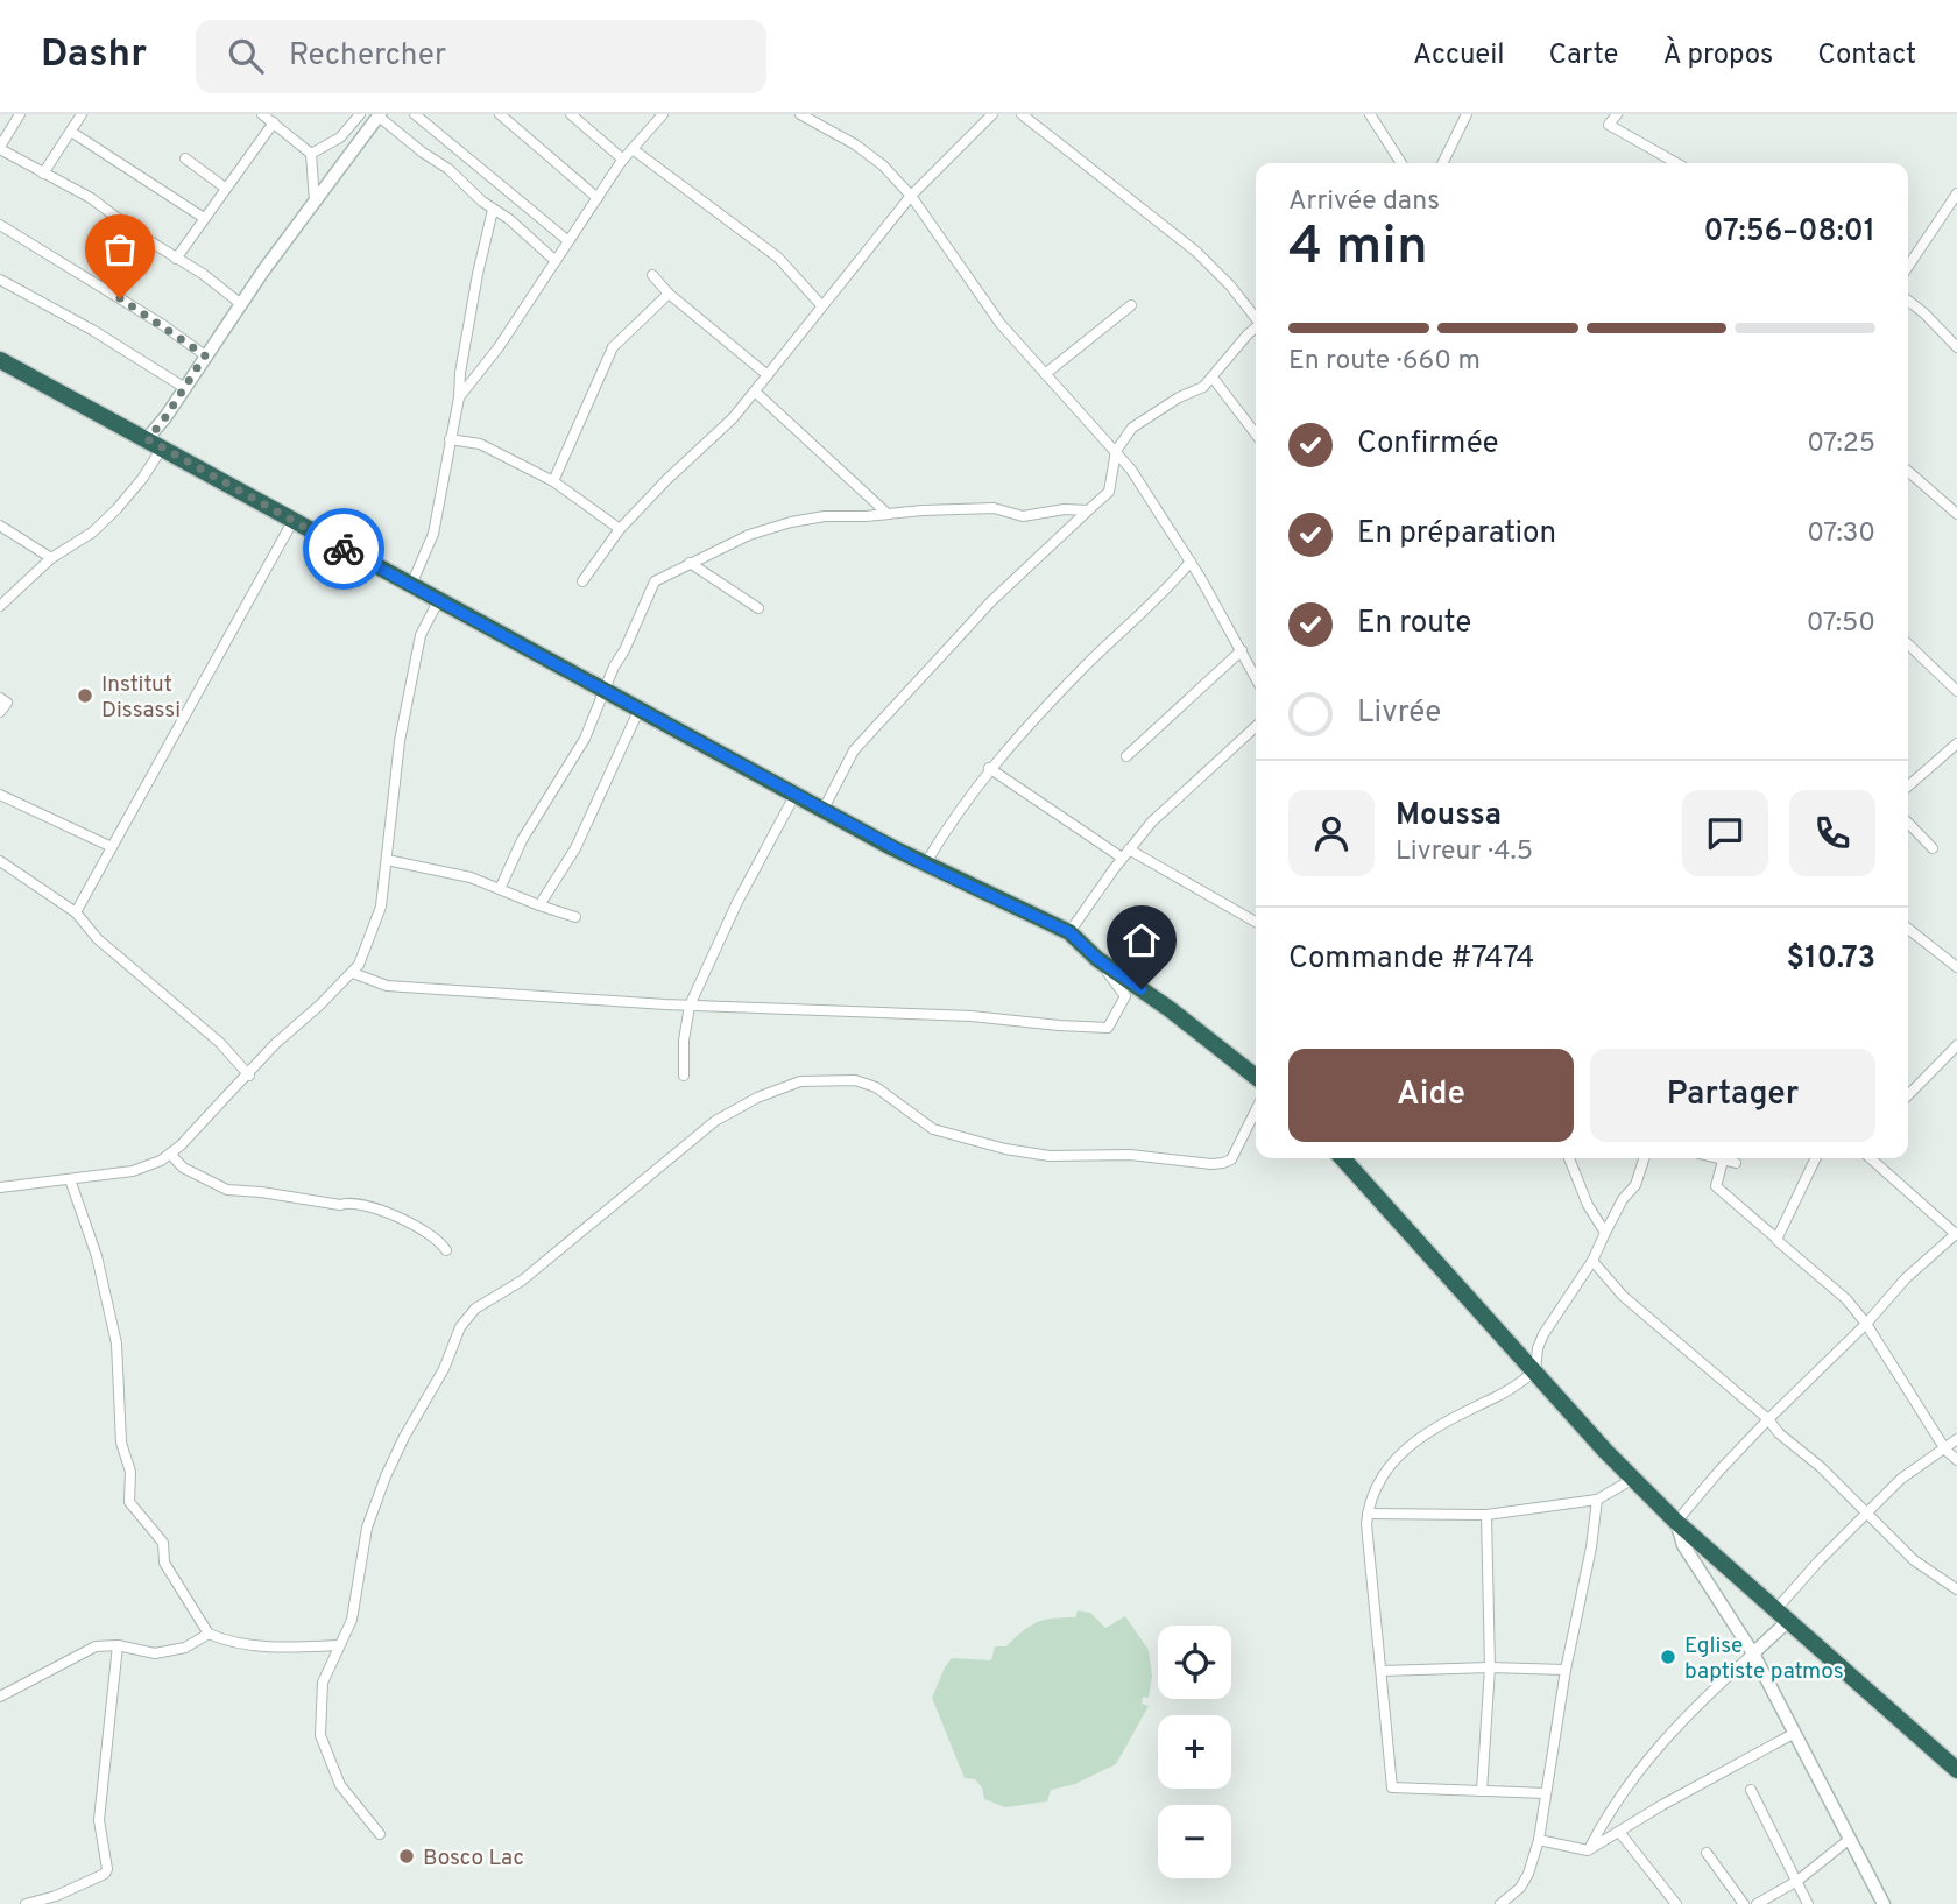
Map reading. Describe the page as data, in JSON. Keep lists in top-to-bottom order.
{
  "places": ["Institut Dissassi", "Eglise baptiste patmos", "Bosco Lac"],
  "page": {
    "header": "Dashr",
    "search": "Rechercher",
    "nav": [
      "Accueil",
      "Carte",
      "À propos",
      "Contact"
    ],
    "heading": ["4 min", "Arrivée dans", "07:56–08:01"],
    "panel": [
      "Moussa",
      "Livreur · 4.5",
      "Commande #7474",
      "$10.73"
    ],
    "bar": "En route · 660 m",
    "list": [
      ["Confirmée", "07:25"],
      ["En préparation", "07:30"],
      ["En route", "07:50"],
      "Livrée"
    ],
    "buttons": ["Aide", "Partager"],
    "map_buttons": ["+", "−"]
  }
}
